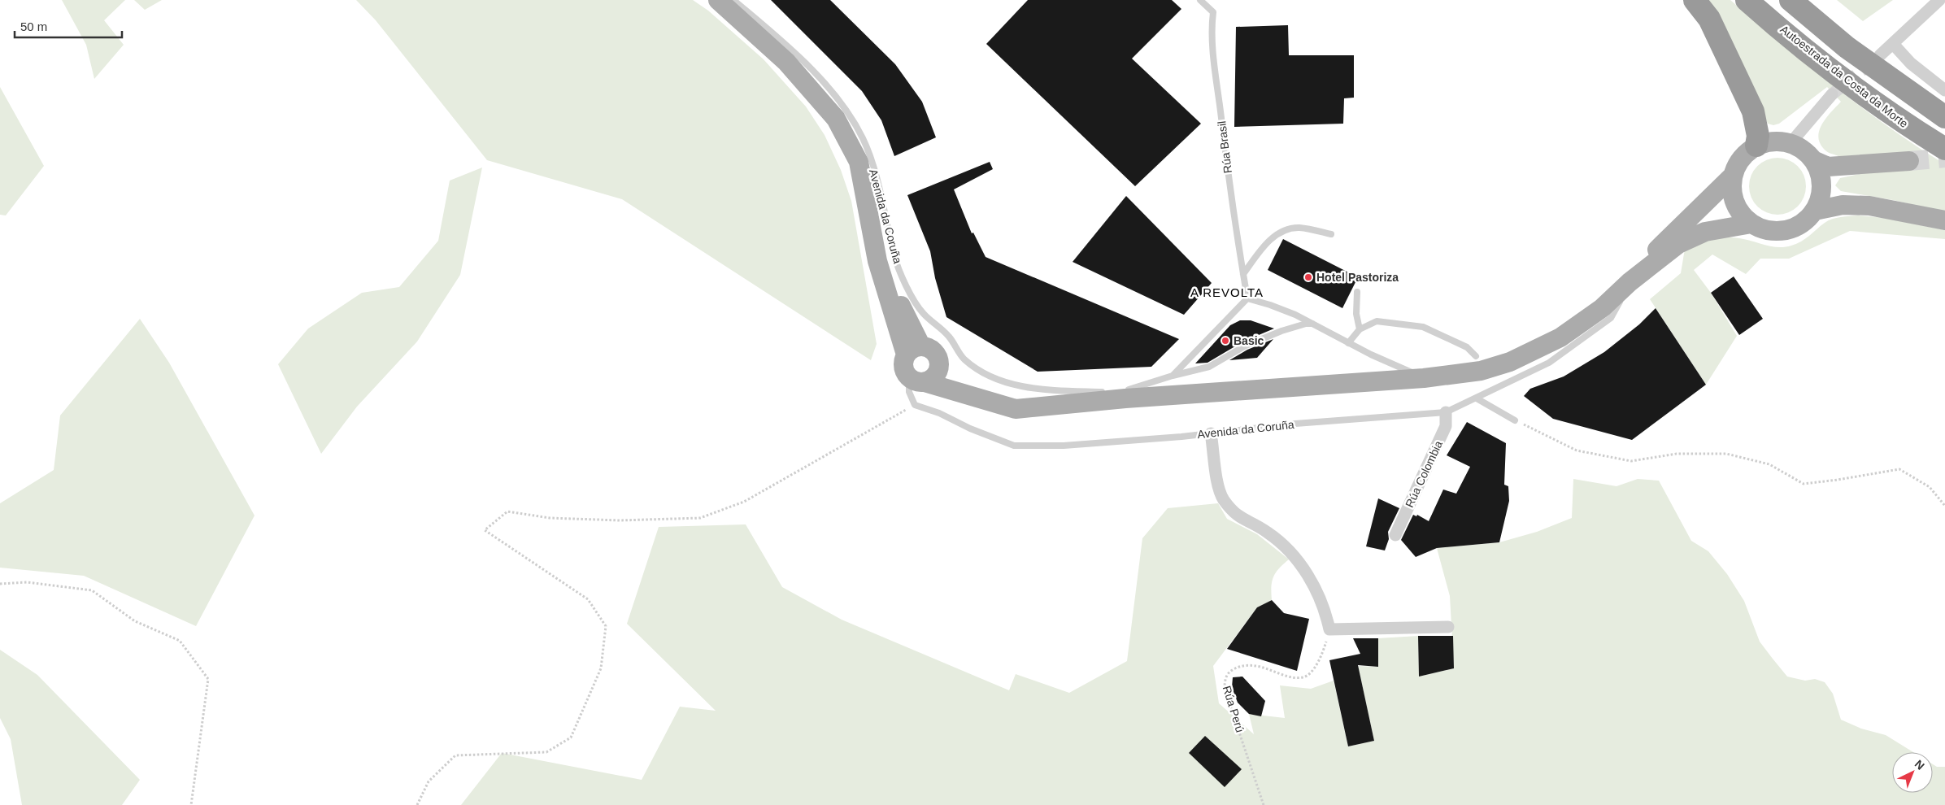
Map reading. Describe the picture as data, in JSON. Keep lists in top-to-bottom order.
{
  "streets": {
    "highway": ["Autoestrada da Costa da Morte"],
    "main road": ["Avenida da Coruña"],
    "street": ["Rúa Colombia"],
    "lane": ["Rúa Brasil"],
    "path": ["Rúa Perú"]
  },
  "crossings": [
    ["Rúa Brasil", "Avenida da Coruña"],
    ["Avenida da Coruña", "Rúa Colombia"]
  ],
  "districts": ["A REVOLTA"],
  "places": ["Hotel Pastoriza", "Basic"],
  "scale_bar": "50 m",
  "north": "top right"
}
